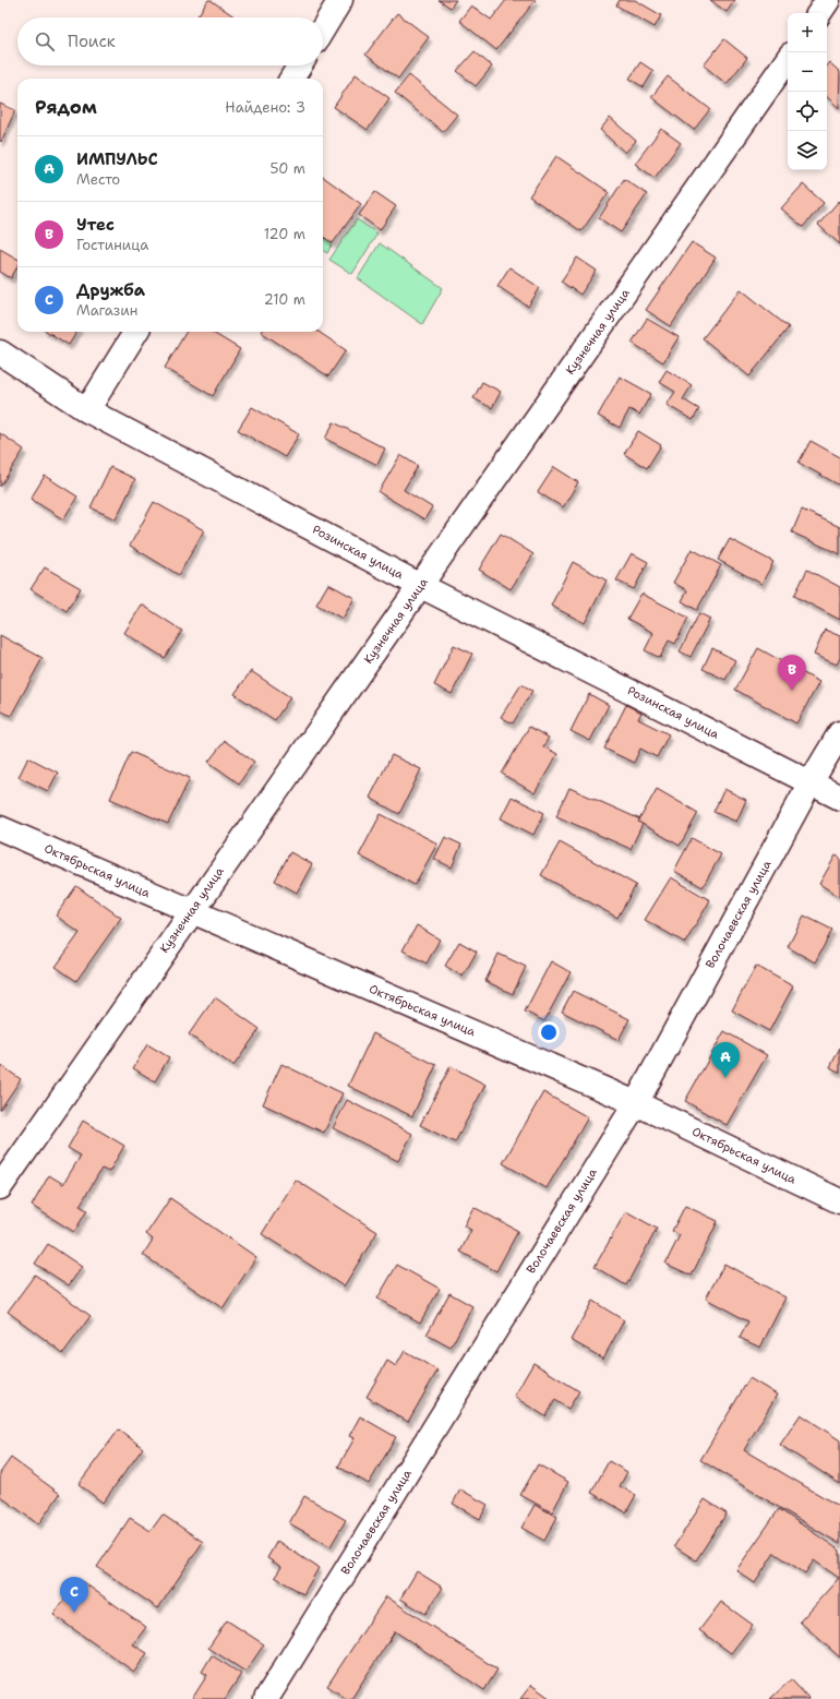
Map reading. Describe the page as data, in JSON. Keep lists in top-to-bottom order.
{
  "streets": {
    "street": [
      "Кузнечная улица",
      "Розинская улица",
      "Октябрьская улица",
      "Волочаевская улица"
    ]
  },
  "crossings": [
    ["Кузнечная улица", "Розинская улица"],
    ["Кузнечная улица", "Октябрьская улица"],
    ["Розинская улица", "Волочаевская улица"],
    ["Октябрьская улица", "Волочаевская улица"]
  ],
  "page": {
    "map_buttons": ["+", "−"],
    "search": "Поиск",
    "heading": ["Рядом", "Найдено: 3"],
    "list": [
      {
        "mark": "A",
        "name": "ИМПУЛЬС",
        "note": "Место",
        "value": "50 m"
      },
      {
        "mark": "B",
        "name": "Утес",
        "note": "Гостиница",
        "value": "120 m"
      },
      {
        "mark": "C",
        "name": "Дружба",
        "note": "Магазин",
        "value": "210 m"
      }
    ],
    "pins": ["B", "A", "C"]
  }
}
